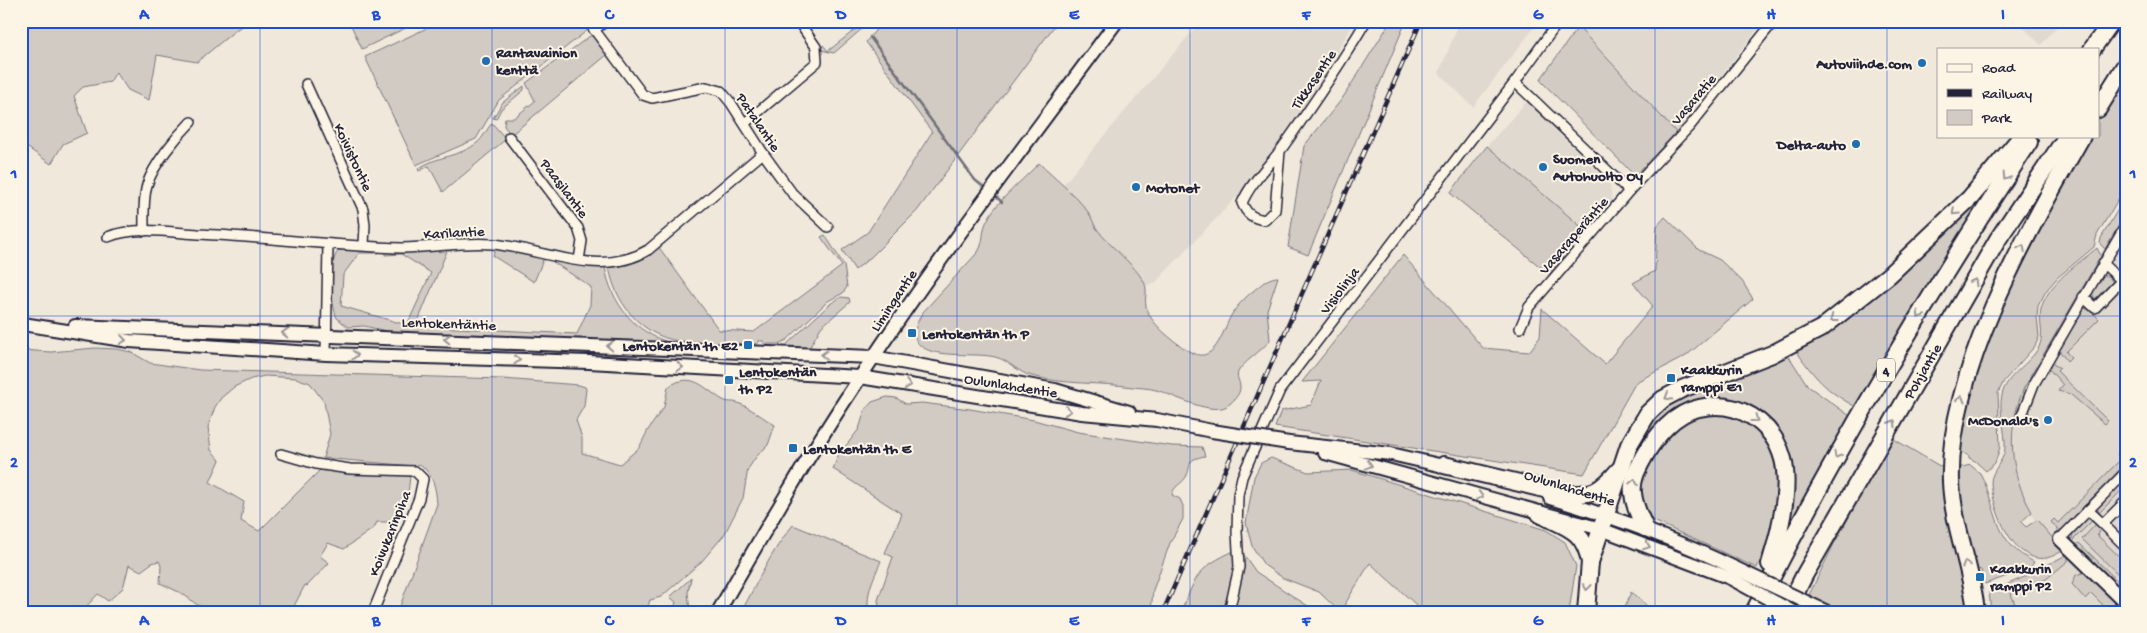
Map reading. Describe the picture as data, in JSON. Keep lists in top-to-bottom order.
{
  "streets": {
    "highway": ["4", "Pohjantie"],
    "main road": ["Limingantie", "Lentokentäntie", "Oulunlahdentie"],
    "street": [
      "Tikkasentie",
      "Vasaratie",
      "Patalantie",
      "Koivistontie",
      "Paasilantie",
      "Karilantie",
      "Vasaraperäntie",
      "Visiolinja",
      "Koivukarinpiha"
    ]
  },
  "crossings": [
    ["Vasaratie", "Vasaraperäntie"],
    ["Patalantie", "Karilantie"],
    ["Koivistontie", "Karilantie"],
    ["Paasilantie", "Karilantie"],
    ["Vasaraperäntie", "Visiolinja"],
    ["Limingantie", "Lentokentäntie"],
    ["Limingantie", "Oulunlahdentie"],
    ["Lentokentäntie", "Oulunlahdentie"]
  ],
  "places": {
    "other": [
      "Rantavainion kenttä",
      "Autoviihde.com",
      "Delta-auto",
      "Suomen Autohuolto Oy",
      "Motonet",
      "McDonald's"
    ],
    "transit": [
      "Lentokentän th P",
      "Lentokentän th E2",
      "Kaakkurin ramppi E1",
      "Lentokentän th P2",
      "Lentokentän th E",
      "Kaakkurin ramppi P2"
    ]
  },
  "legend": ["Road", "Railway", "Park"],
  "grid": {
    "columns": [
      "A",
      "B",
      "C",
      "D",
      "E",
      "F",
      "G",
      "H",
      "I"
    ],
    "rows": ["1", "2"]
  }
}
